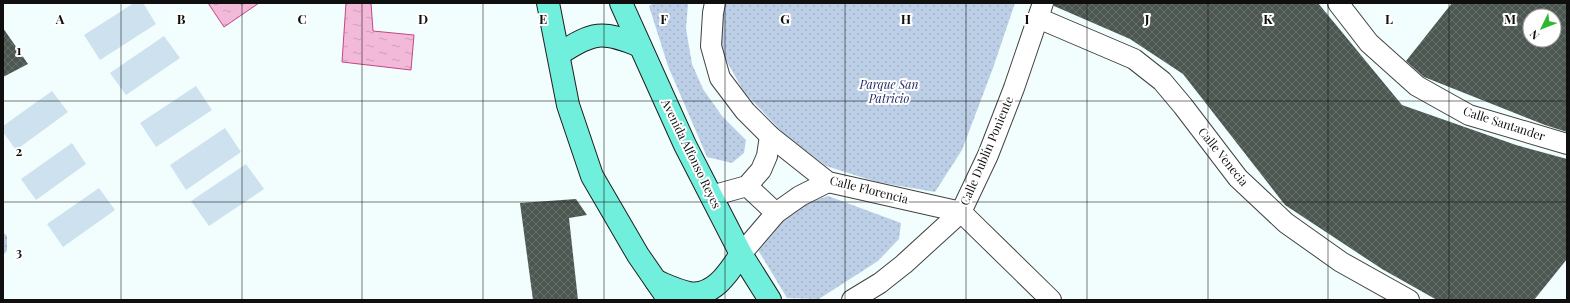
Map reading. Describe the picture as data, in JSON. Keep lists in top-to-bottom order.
{
  "streets": {
    "main road": ["Avenida Alfonso Reyes"],
    "street": [
      "Calle Santander",
      "Calle Dublín Poniente",
      "Calle Venecia",
      "Calle Florencia"
    ]
  },
  "crossings": [
    ["Calle Dublín Poniente", "Calle Venecia"],
    ["Calle Dublín Poniente", "Calle Florencia"]
  ],
  "parks": ["Parque San Patricio"],
  "north": "bottom left",
  "grid": {
    "columns": [
      "A",
      "B",
      "C",
      "D",
      "E",
      "F",
      "G",
      "H",
      "I",
      "J",
      "K",
      "L",
      "M"
    ],
    "rows": ["1", "2", "3"]
  }
}
